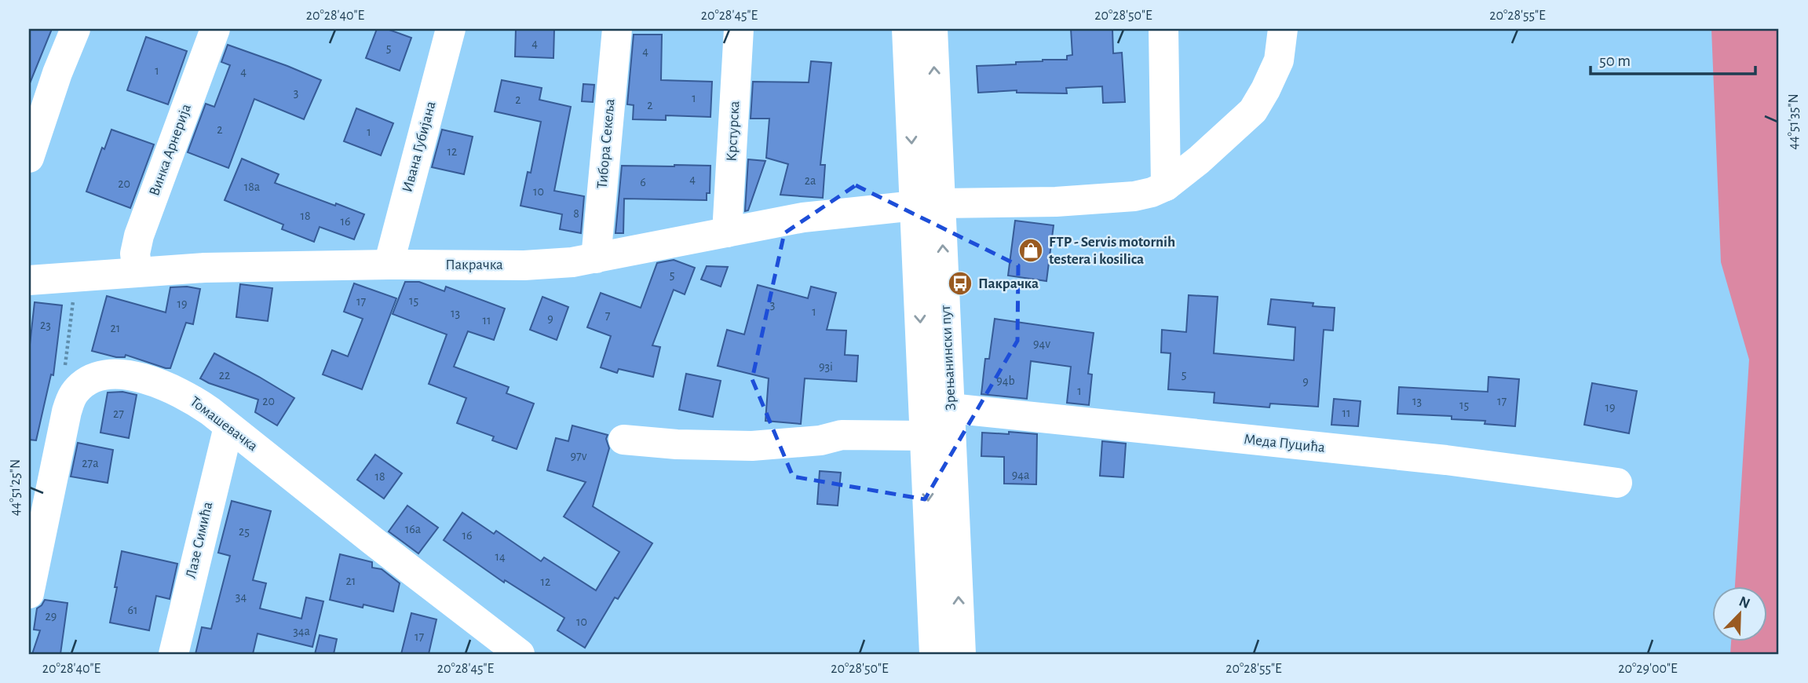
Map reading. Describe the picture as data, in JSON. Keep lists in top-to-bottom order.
{
  "streets": {
    "street": [
      "Крстурска",
      "Тибора Секеља",
      "Ивана Губијана",
      "Винка Арнерија",
      "Пакрачка",
      "Зрењанински пут",
      "Томашевачка",
      "Меда Пуцића",
      "Лазе Симића"
    ]
  },
  "crossings": [
    ["Крстурска", "Пакрачка"],
    ["Тибора Секеља", "Пакрачка"],
    ["Ивана Губијана", "Пакрачка"],
    ["Винка Арнерија", "Пакрачка"],
    ["Пакрачка", "Зрењанински пут"],
    ["Зрењанински пут", "Меда Пуцића"],
    ["Томашевачка", "Лазе Симића"]
  ],
  "places": {
    "shop": ["FTP - Servis motornih testera i kosilica"],
    "bus stop": ["Пакрачка"]
  },
  "house_numbers": [
    "4",
    "5",
    "4",
    "1",
    "4",
    "3",
    "1",
    "2",
    "2",
    "2",
    "1",
    "12",
    "4",
    "2a",
    "6",
    "20",
    "18a",
    "10",
    "8",
    "18",
    "16",
    "5",
    "15",
    "17",
    "19",
    "3",
    "1",
    "13",
    "7",
    "9",
    "11",
    "23",
    "21",
    "94v",
    "93i",
    "5",
    "22",
    "94b",
    "9",
    "1",
    "20",
    "13",
    "17",
    "15",
    "19",
    "11",
    "27",
    "97v",
    "27a",
    "94a",
    "18",
    "16a",
    "25",
    "16",
    "14",
    "21",
    "12",
    "34",
    "61",
    "29",
    "10",
    "34a",
    "17"
  ],
  "scale_bar": "50 m",
  "north": "top right",
  "coordinates": [
    "20°28'40\"E",
    "20°28'45\"E",
    "20°28'50\"E",
    "20°28'55\"E",
    "44°51'35\"N",
    "44°51'25\"N",
    "20°29'00\"E"
  ]
}
